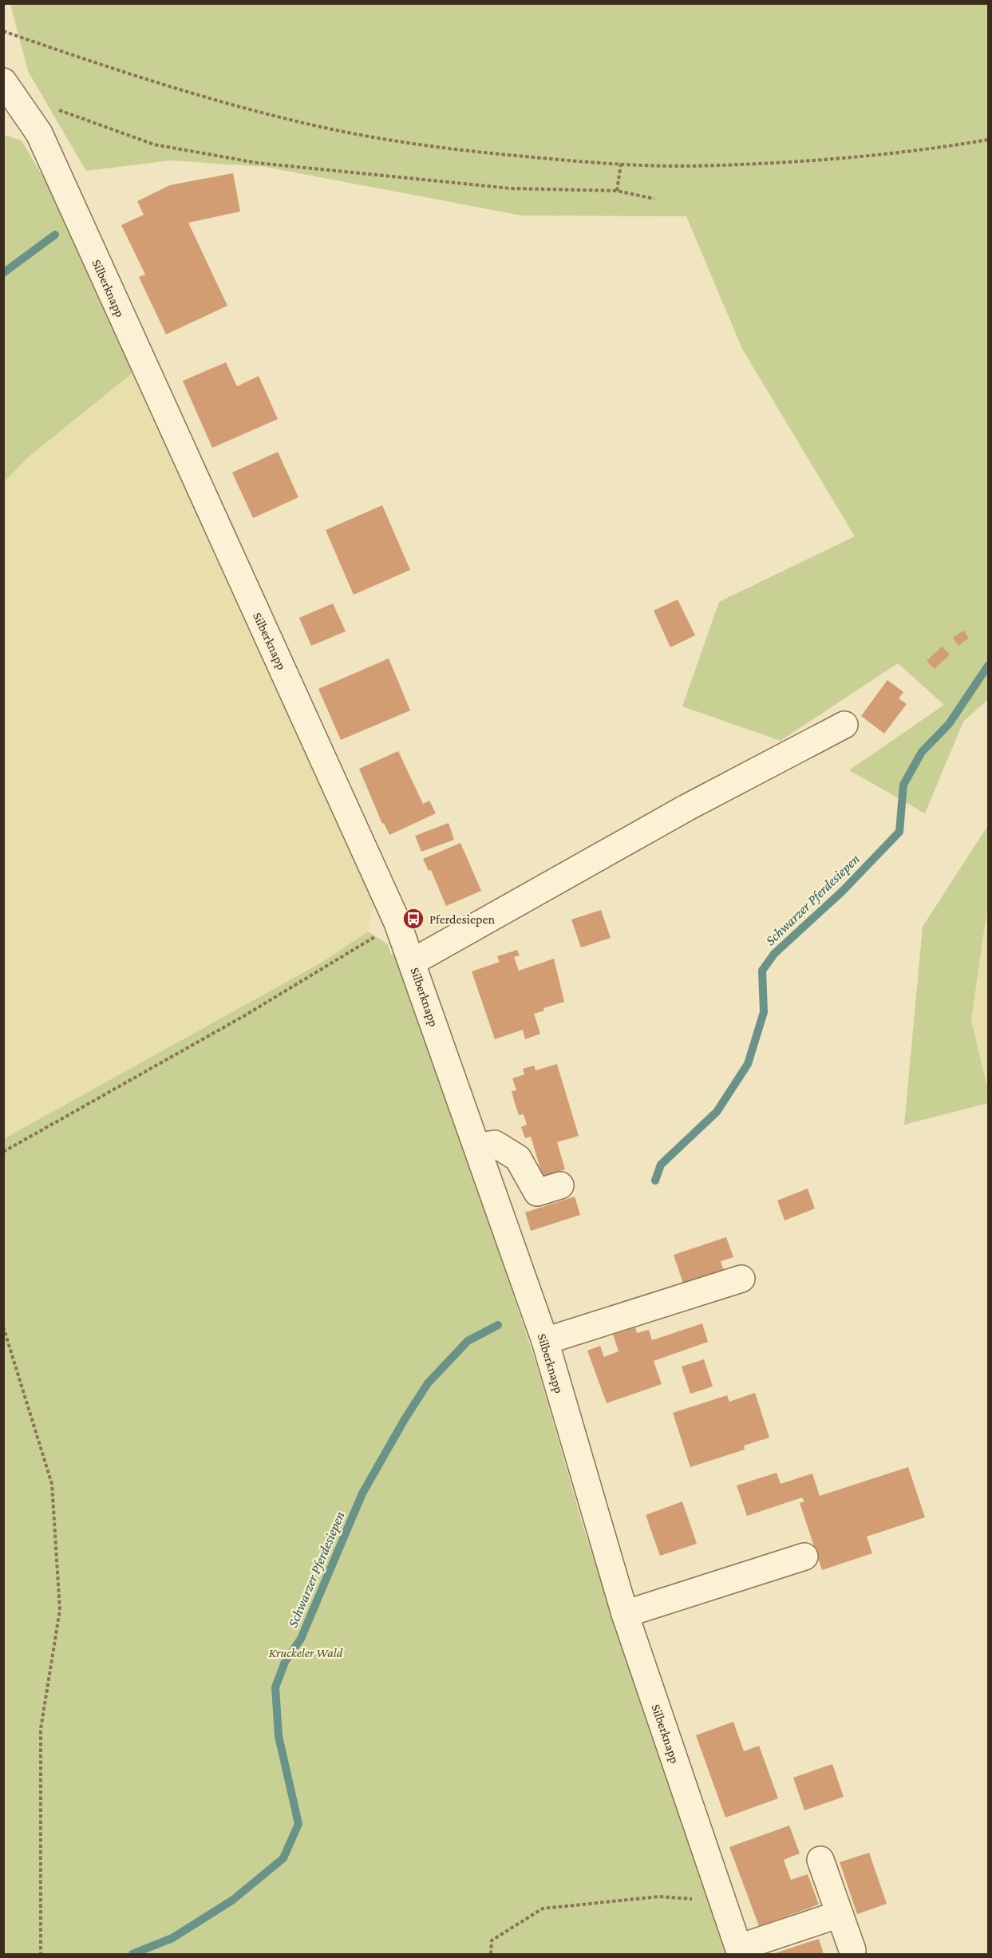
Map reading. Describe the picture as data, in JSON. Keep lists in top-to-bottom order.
{
  "streets": {
    "street": ["Silberknapp"]
  },
  "water": ["Schwarzer Pferdesiepen"],
  "parks": ["Kruckeler Wald"],
  "places": {
    "bus stop": ["Pferdesiepen"]
  }
}
